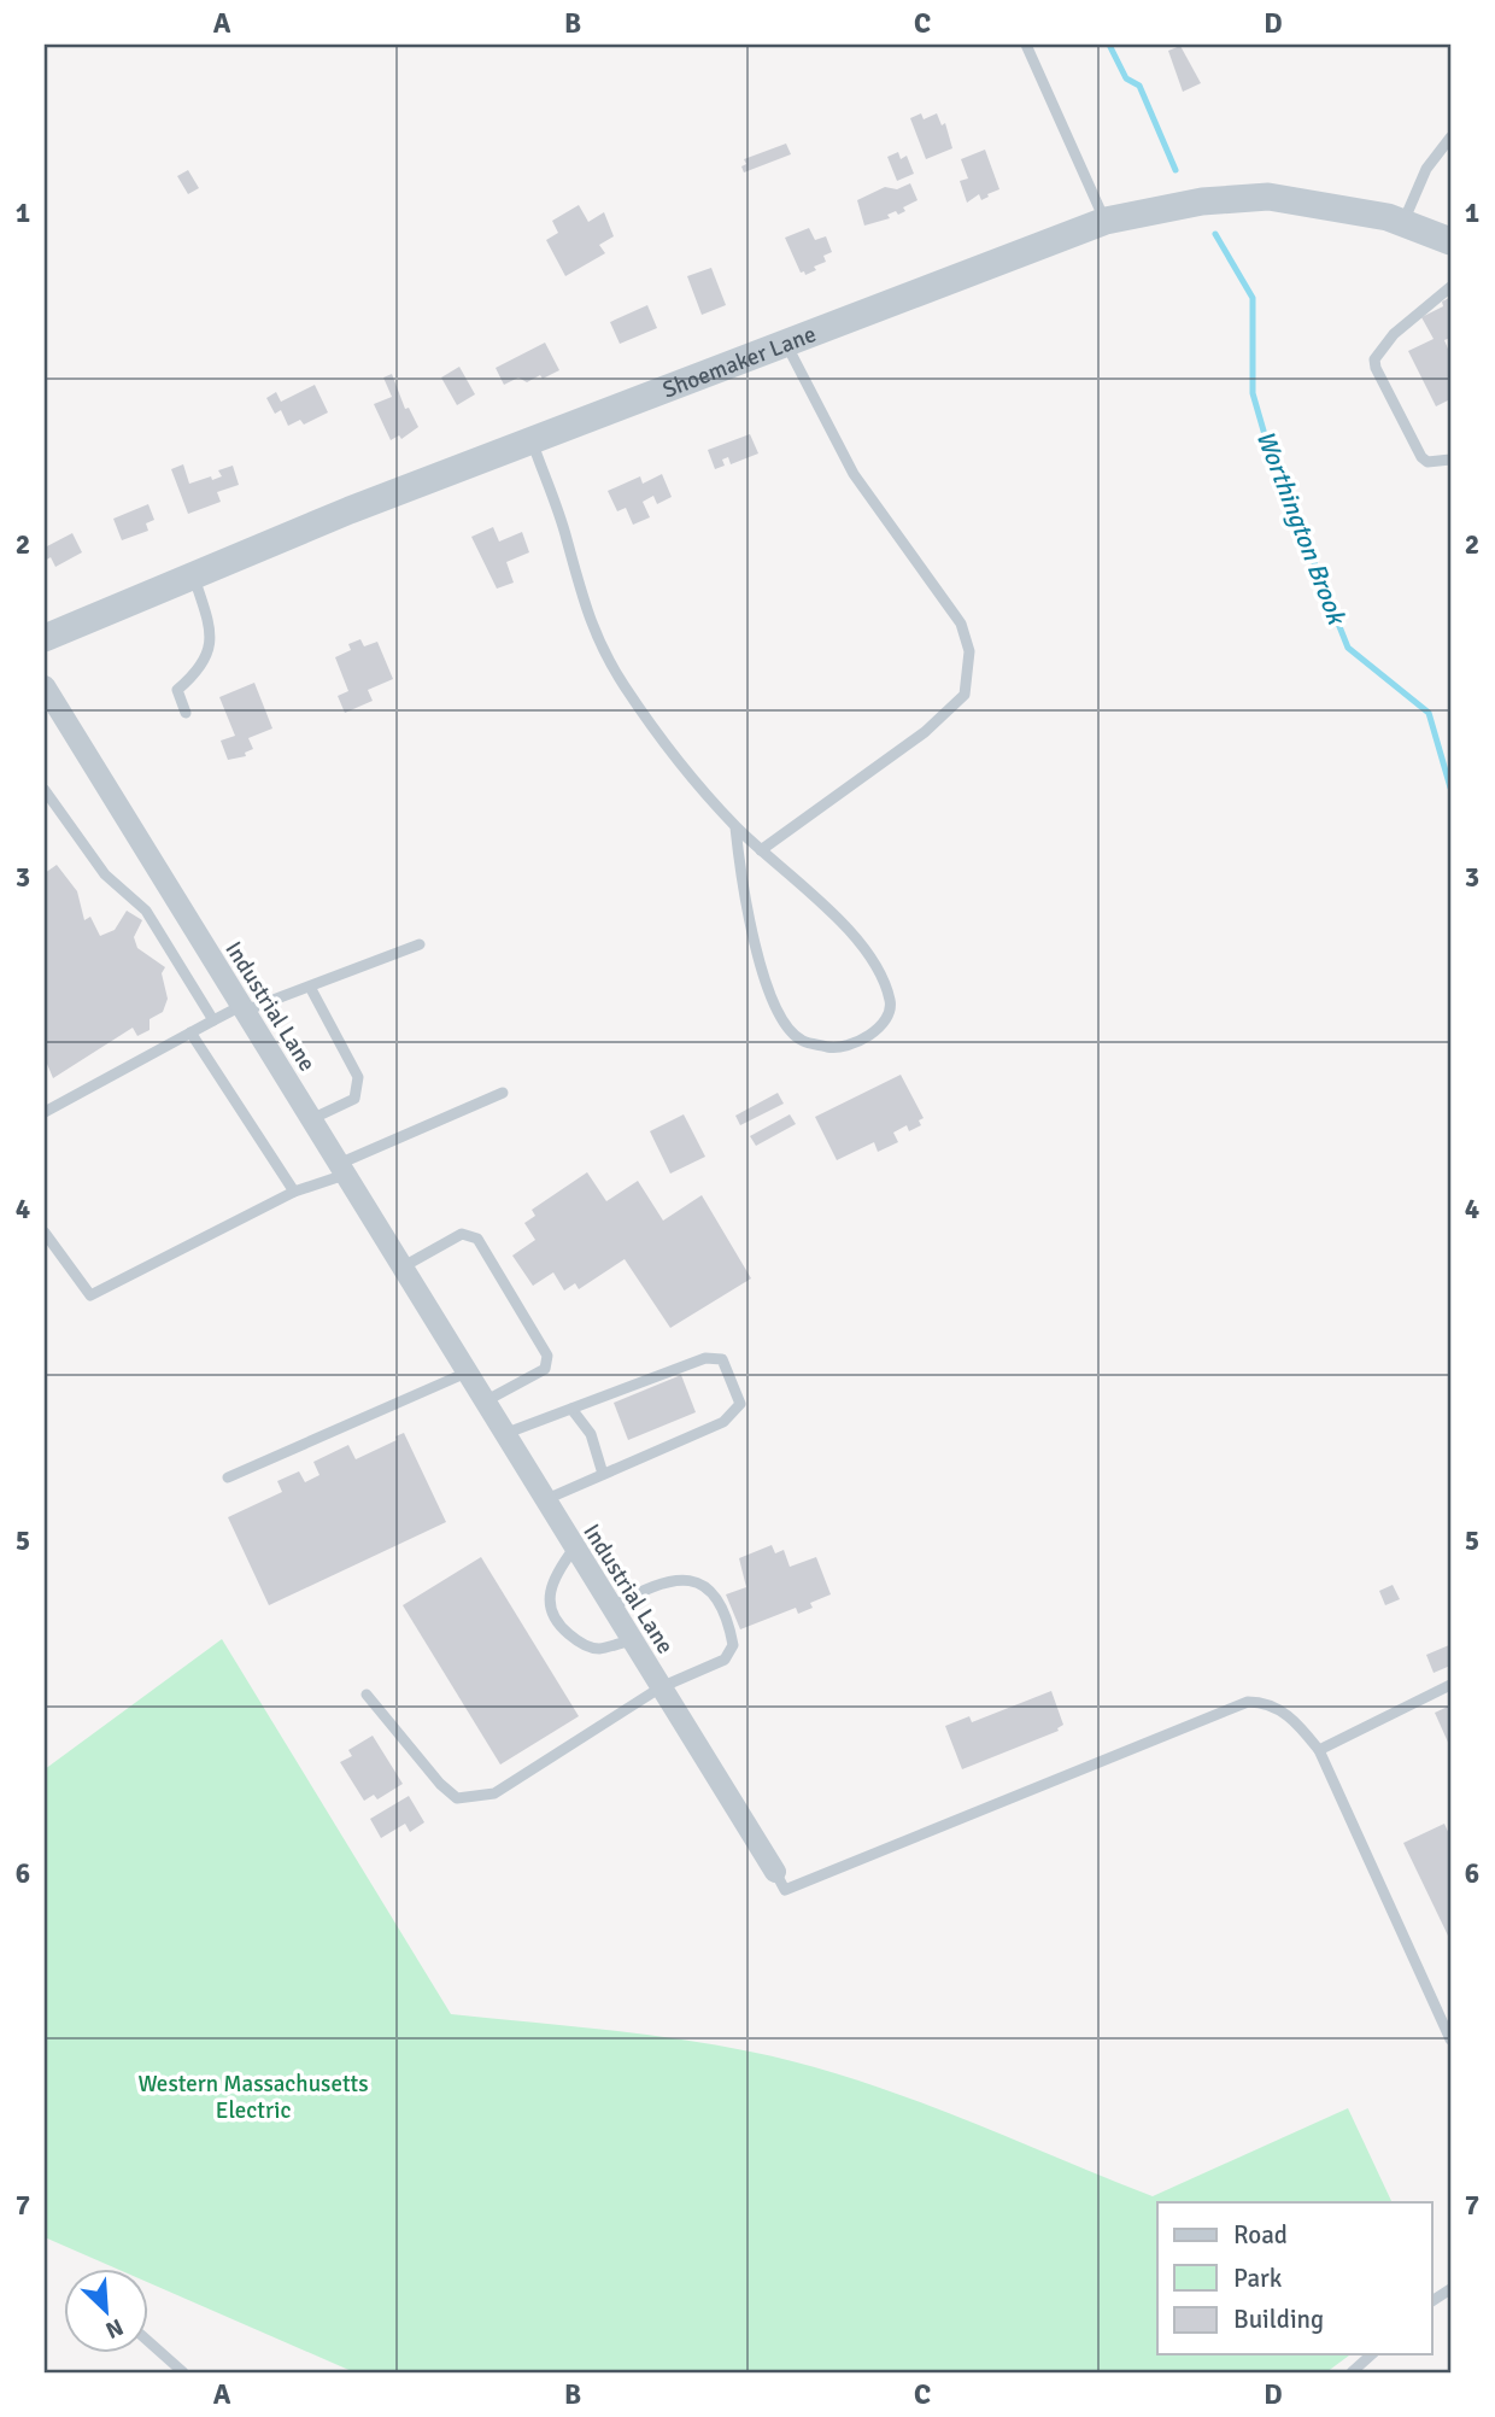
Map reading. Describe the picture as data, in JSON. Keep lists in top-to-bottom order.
{
  "streets": {
    "street": ["Shoemaker Lane", "Industrial Lane"]
  },
  "water": ["Worthington Brook"],
  "parks": ["Western Massachusetts Electric"],
  "legend": ["Road", "Park", "Building"],
  "north": "bottom right",
  "grid": {
    "columns": [
      "A",
      "B",
      "C",
      "D"
    ],
    "rows": [
      "1",
      "2",
      "3",
      "4",
      "5",
      "6",
      "7"
    ]
  }
}
